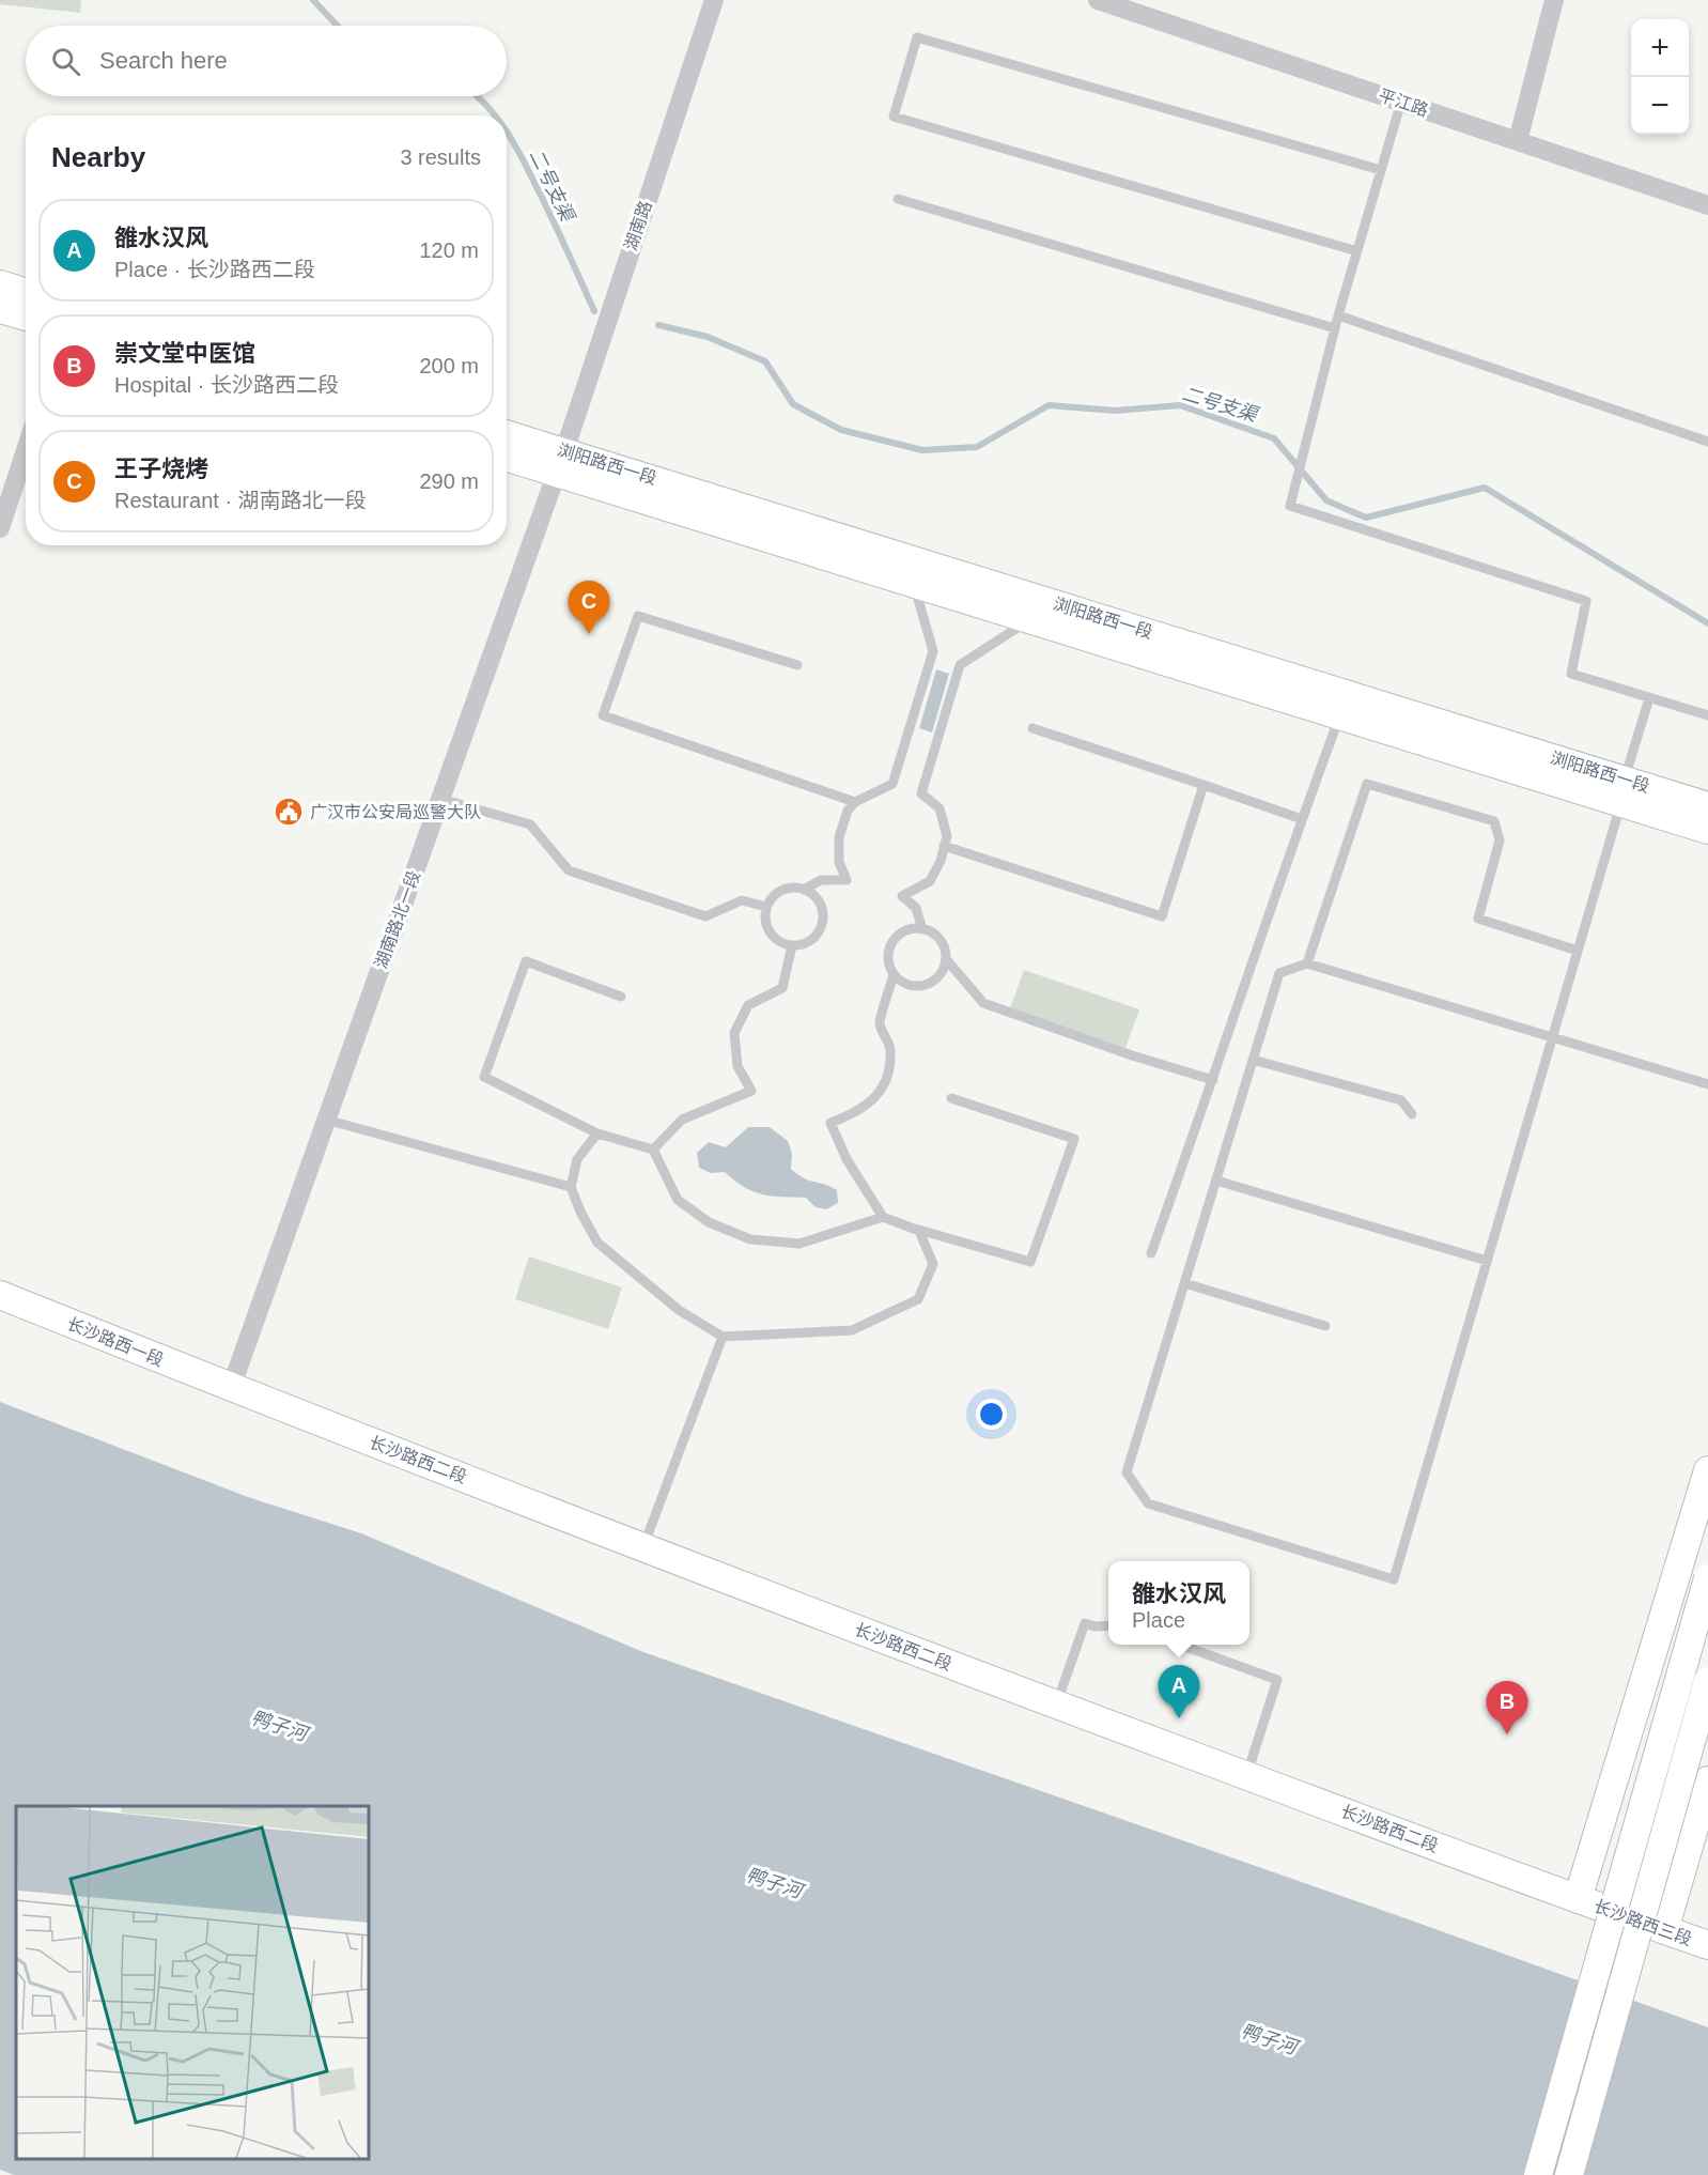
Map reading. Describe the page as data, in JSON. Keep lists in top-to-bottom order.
{
  "streets": {
    "street": [
      "平江路",
      "湖南路",
      "浏阳路西一段",
      "湖南路北一段",
      "长沙路西一段",
      "长沙路西二段",
      "长沙路西三段"
    ]
  },
  "crossings": [
    ["湖南路", "浏阳路西一段"],
    ["湖南路", "湖南路北一段"],
    ["浏阳路西一段", "湖南路北一段"],
    ["湖南路北一段", "长沙路西一段"],
    ["湖南路北一段", "长沙路西二段"],
    ["长沙路西一段", "长沙路西二段"],
    ["长沙路西二段", "长沙路西三段"]
  ],
  "water": ["二号支渠", "鸭子河"],
  "places": {
    "public building": ["广汉市公安局巡警大队"]
  },
  "page": {
    "map_buttons": ["+", "−"],
    "search": "Search here",
    "heading": ["Nearby", "3 results"],
    "list": [
      {
        "mark": "A",
        "name": "雒水汉风",
        "note": "Place · 长沙路西二段",
        "value": "120 m"
      },
      {
        "mark": "B",
        "name": "崇文堂中医馆",
        "note": "Hospital · 长沙路西二段",
        "value": "200 m"
      },
      {
        "mark": "C",
        "name": "王子烧烤",
        "note": "Restaurant · 湖南路北一段",
        "value": "290 m"
      }
    ],
    "pins": ["C", "A", "B"],
    "popup": ["雒水汉风", "Place"]
  }
}
